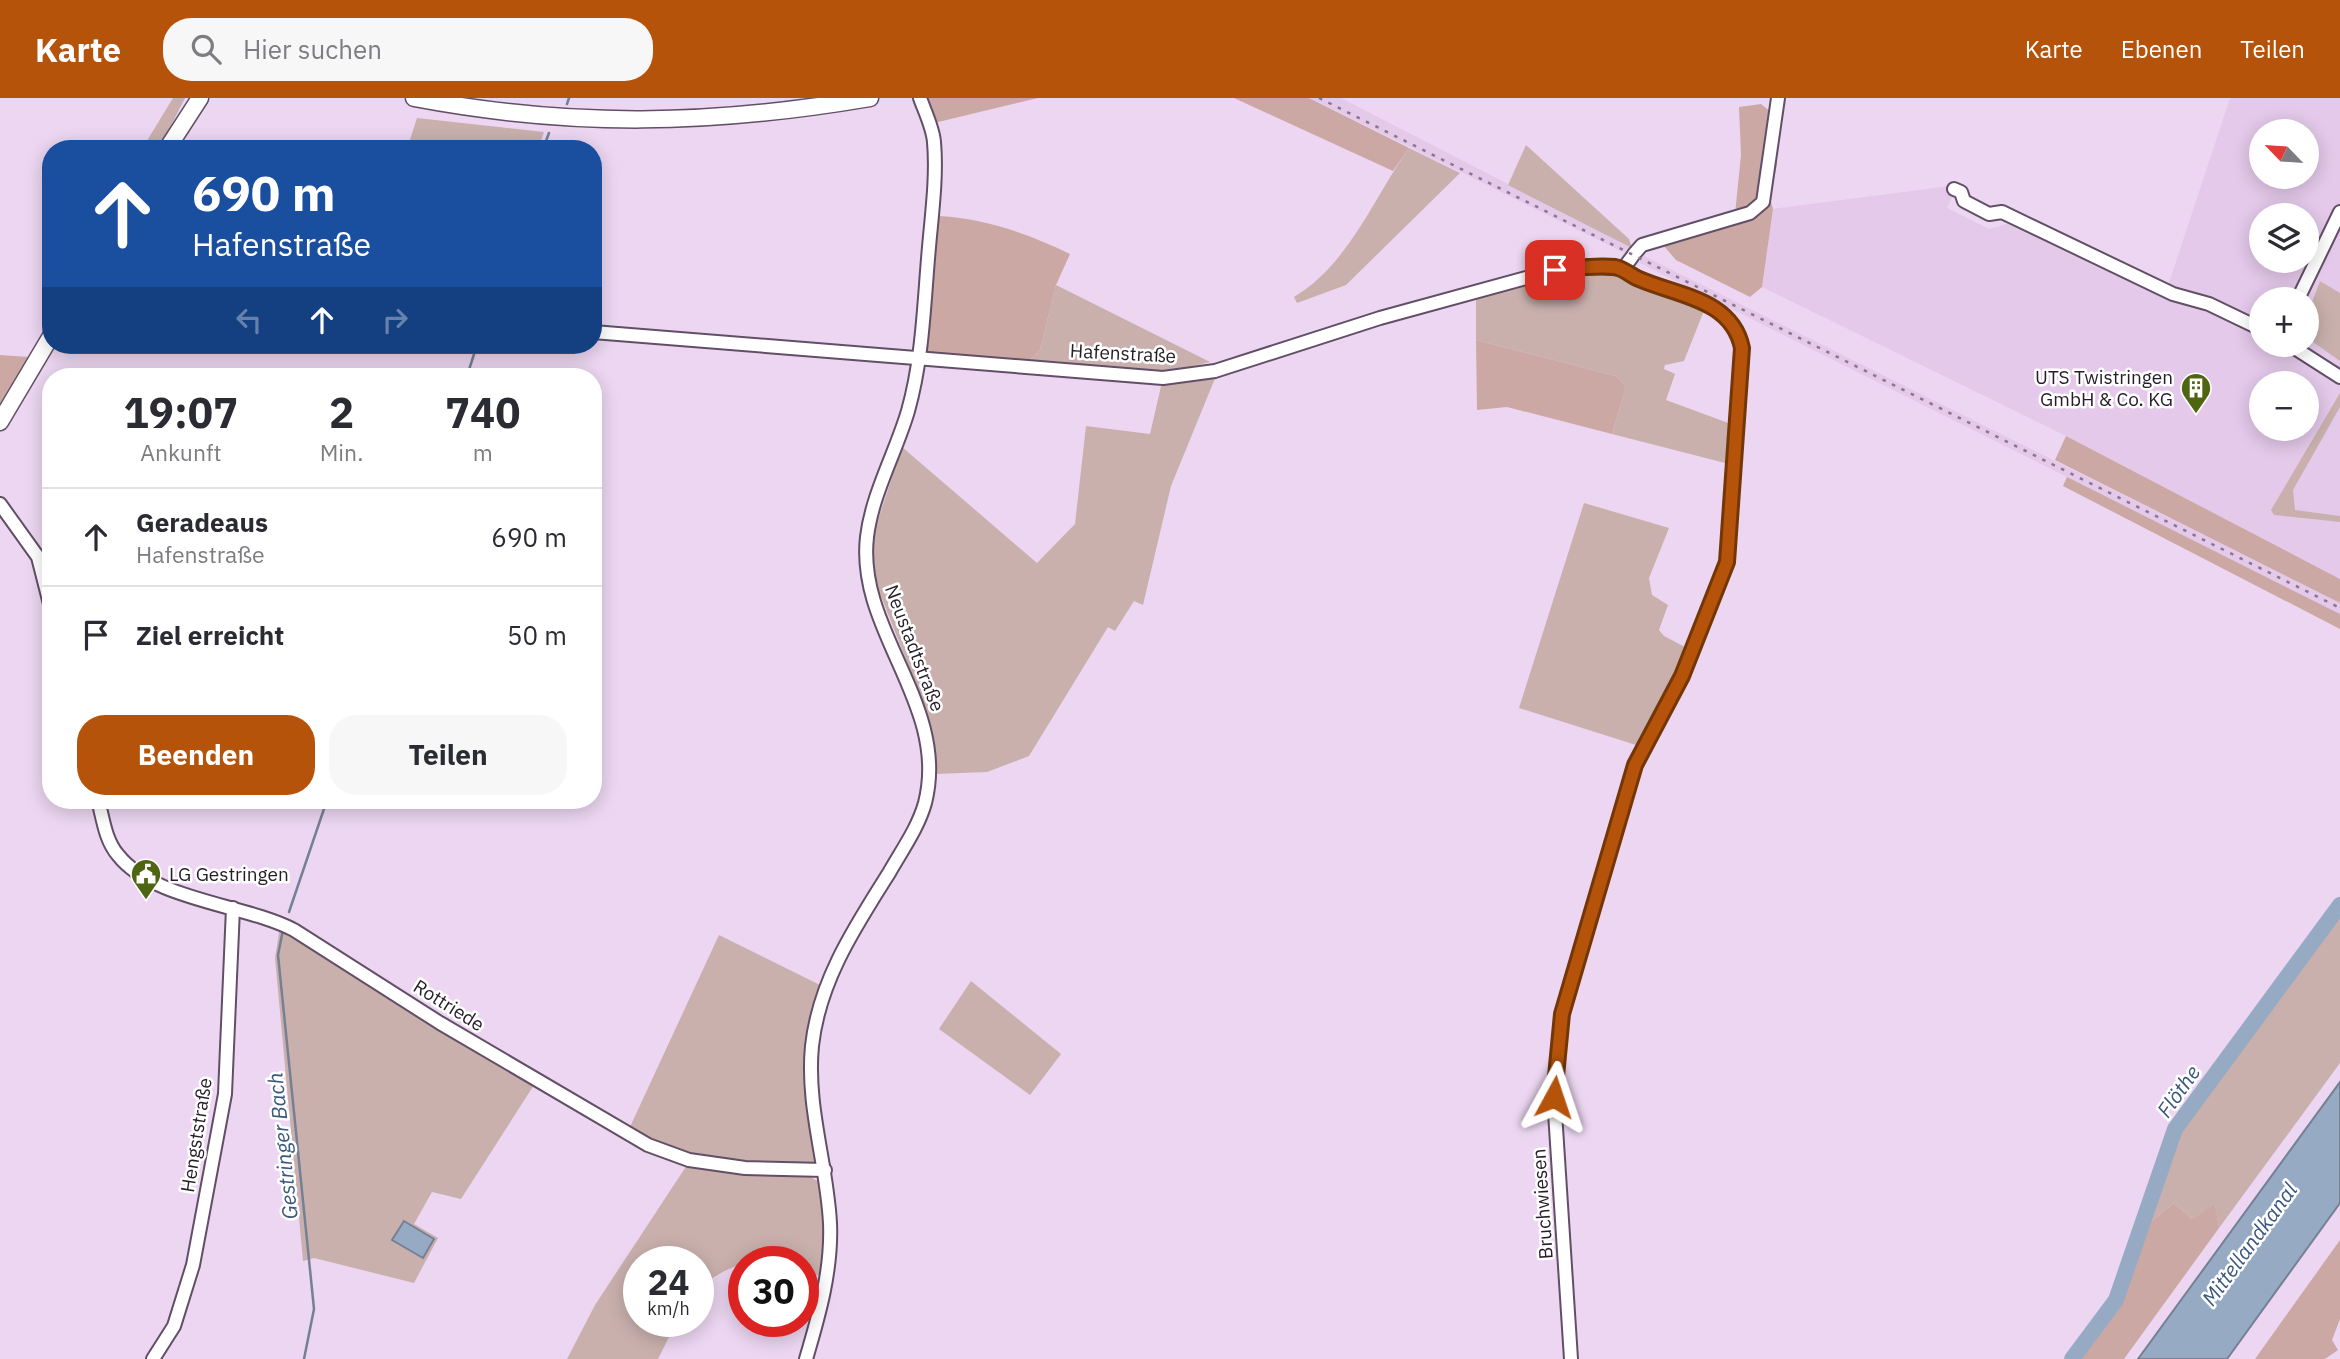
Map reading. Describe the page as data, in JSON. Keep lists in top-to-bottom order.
{
  "streets": {
    "street": [
      "Hafenstraße",
      "Neustadtstraße",
      "Rottriede",
      "Hengststraße",
      "Bruchwiesen"
    ]
  },
  "crossings": [
    ["Hafenstraße", "Neustadtstraße"],
    ["Hafenstraße", "Bruchwiesen"],
    ["Neustadtstraße", "Rottriede"],
    ["Rottriede", "Hengststraße"]
  ],
  "water": ["Flöthe", "Gestringer Bach", "Mittellandkanal"],
  "places": {
    "building": ["UTS Twistringen GmbH & Co. KG"],
    "public building": ["LG Gestringen"]
  },
  "north": "top left",
  "page": {
    "header": "Karte",
    "search": "Hier suchen",
    "nav": ["Karte", "Ebenen", "Teilen"],
    "map_buttons": ["+", "−"],
    "turn": ["690 m", "Hafenstraße"],
    "eta": [
      "19:07",
      "Ankunft",
      "2",
      "Min.",
      "740",
      "m"
    ],
    "list": [
      {
        "name": "Geradeaus",
        "note": "Hafenstraße",
        "value": "690 m"
      },
      {
        "name": "Ziel erreicht",
        "value": "50 m"
      }
    ],
    "buttons": ["Beenden", "Teilen"],
    "speed": "24 km/h",
    "limit": "30"
  }
}
